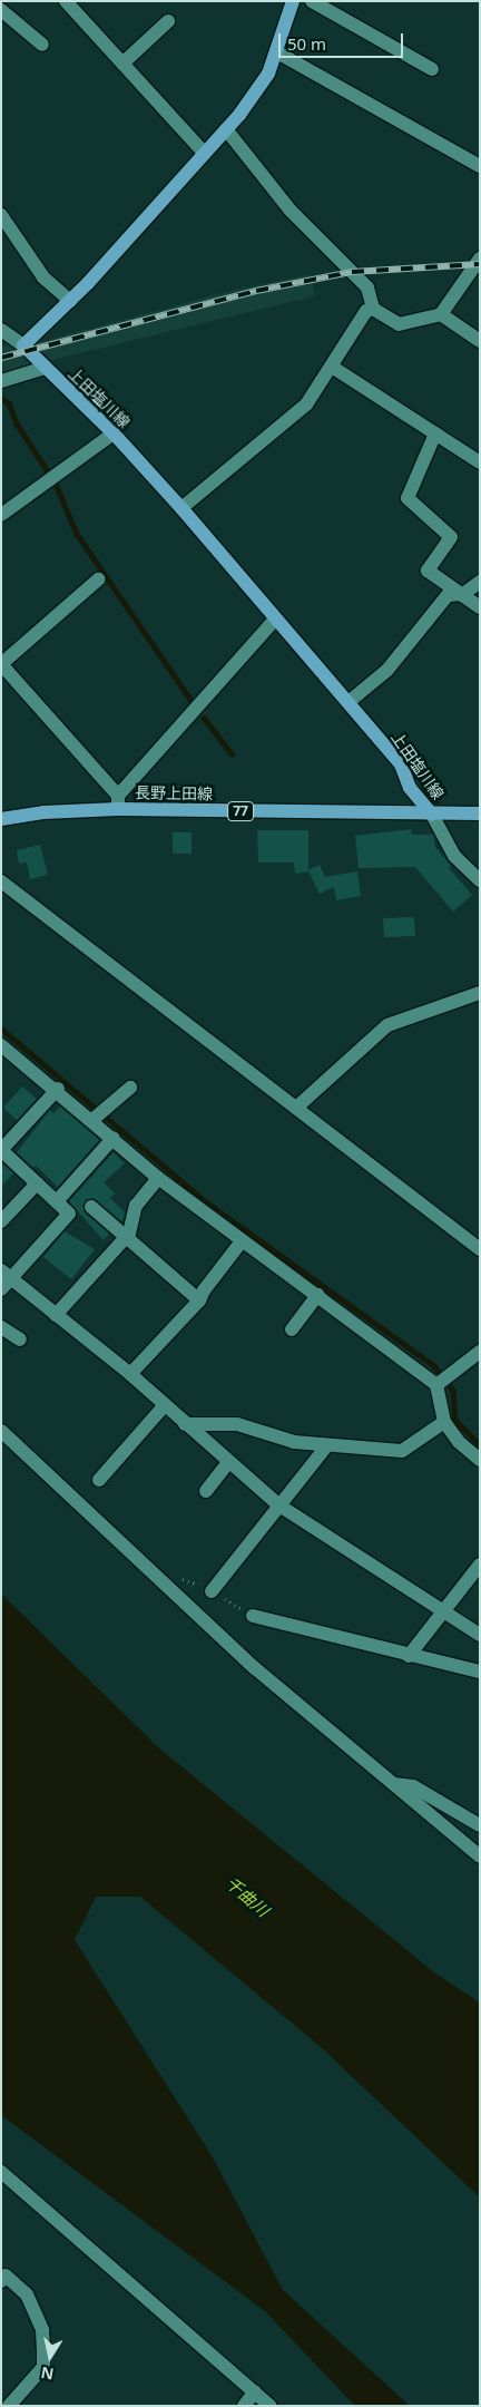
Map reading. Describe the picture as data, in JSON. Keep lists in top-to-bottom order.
{
  "streets": {
    "main road": ["上田塩川線", "長野上田線", "77"]
  },
  "crossings": [
    ["上田塩川線", "長野上田線"]
  ],
  "water": ["千曲川"],
  "scale_bar": "50 m",
  "north": "bottom"
}
